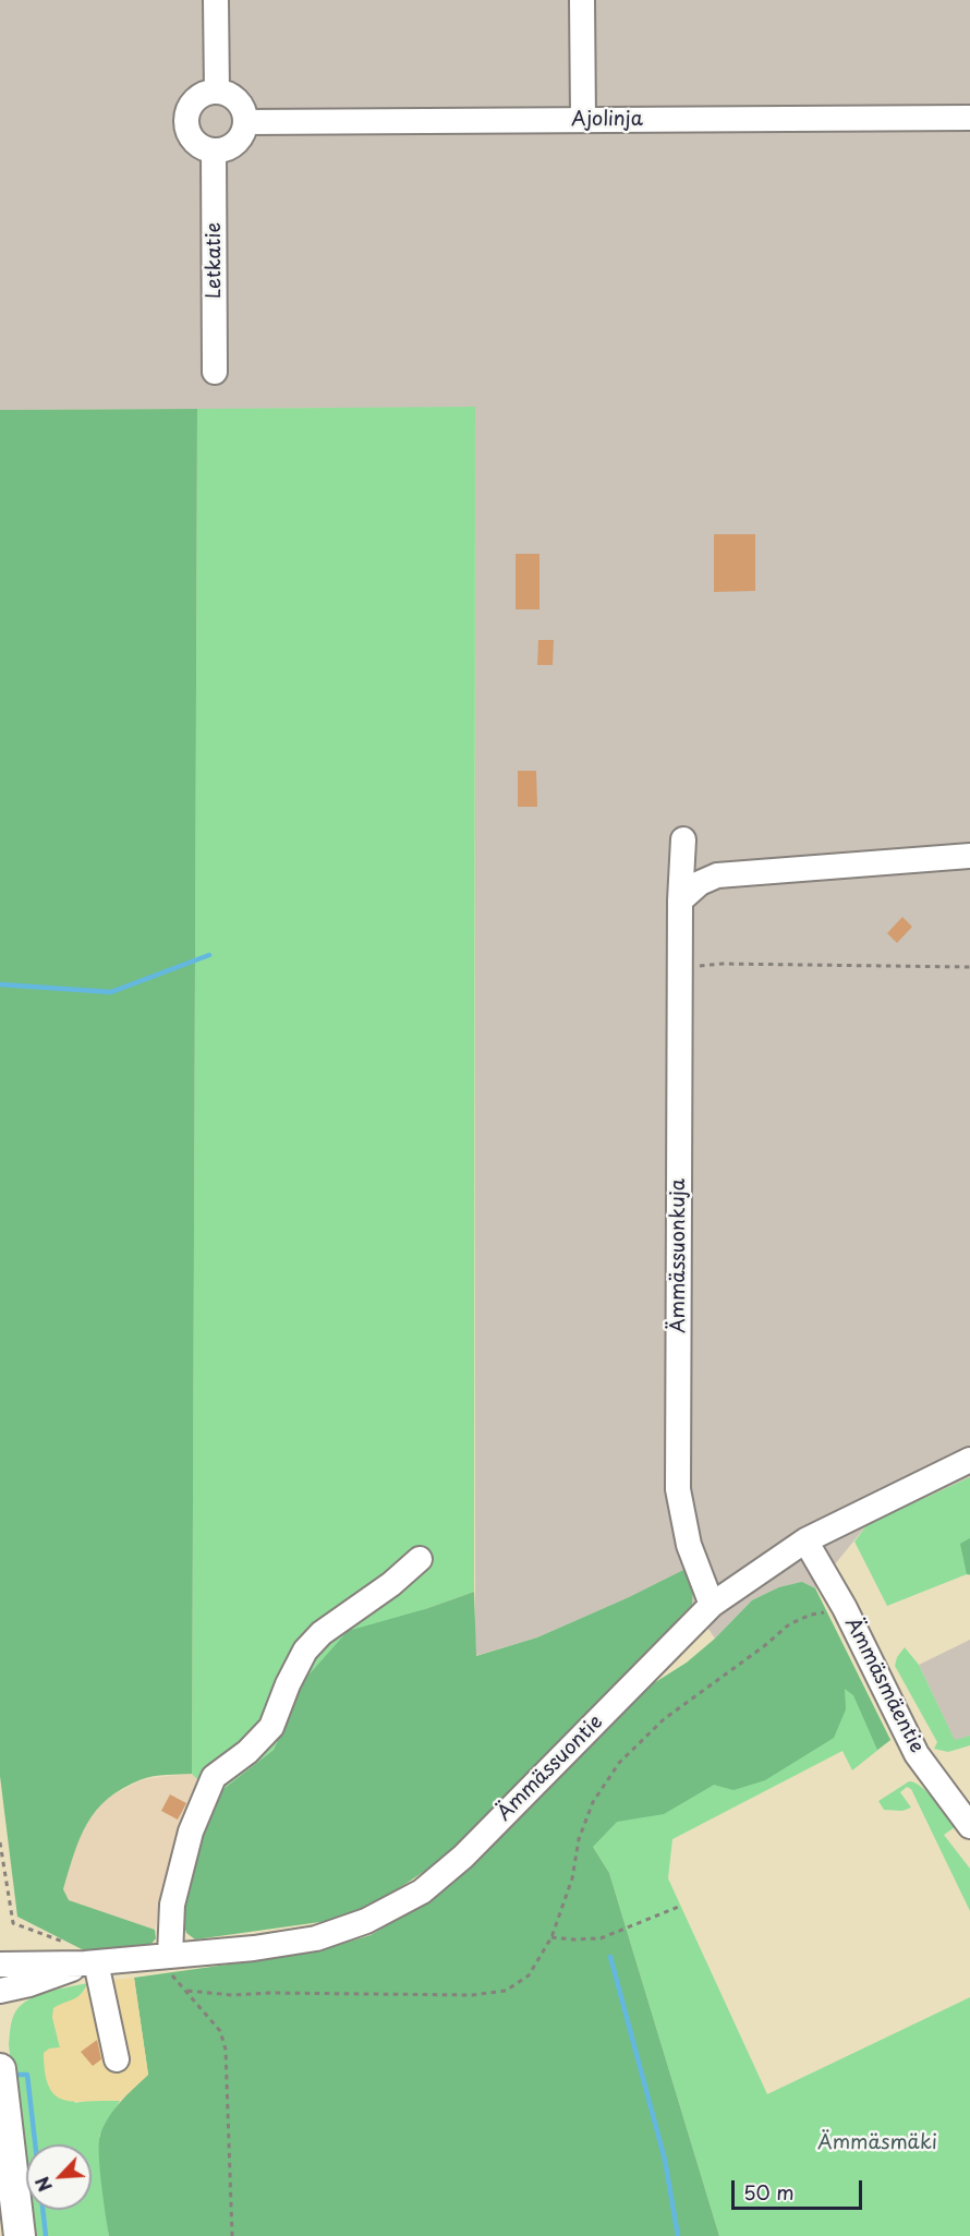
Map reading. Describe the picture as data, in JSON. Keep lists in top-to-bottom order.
{
  "streets": {
    "street": [
      "Ajolinja",
      "Letkatie",
      "Ämmässuonkuja",
      "Ämmäsmäentie",
      "Ämmässuontie"
    ]
  },
  "crossings": [
    ["Ajolinja", "Letkatie"],
    ["Ämmässuonkuja", "Ämmässuontie"],
    ["Ämmäsmäentie", "Ämmässuontie"]
  ],
  "parks": ["Ämmäsmäki"],
  "scale_bar": "50 m",
  "north": "bottom left"
}
